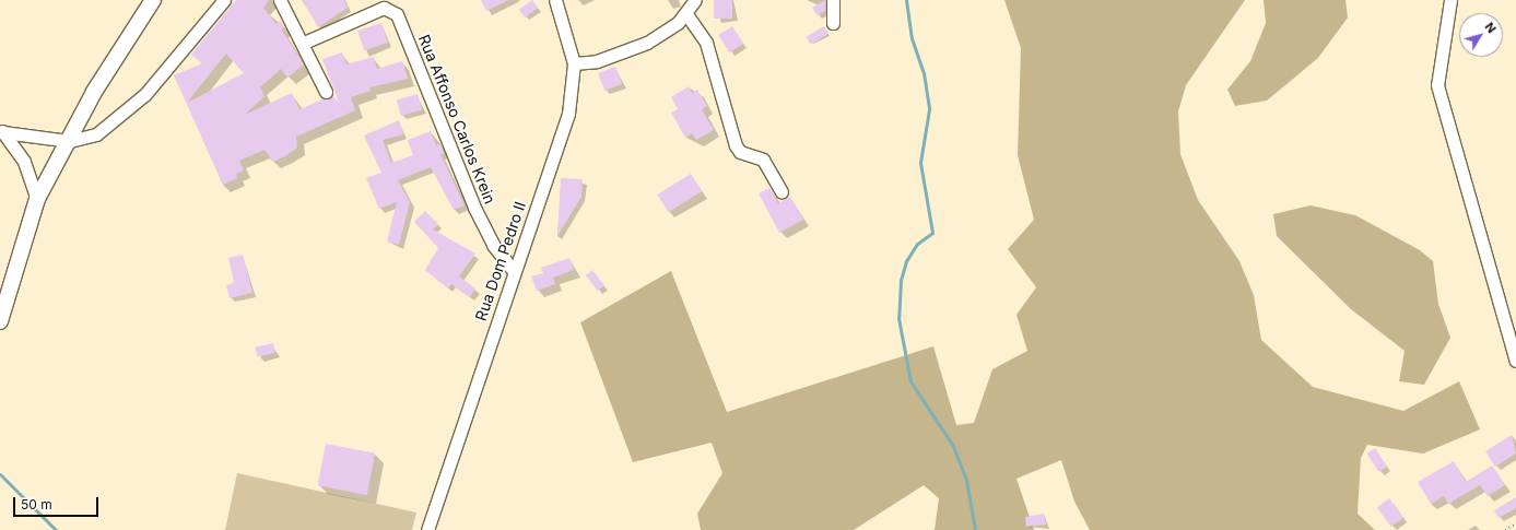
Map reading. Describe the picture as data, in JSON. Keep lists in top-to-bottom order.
{
  "streets": {
    "street": ["Rua Affonso Carlos Krein", "Rua Dom Pedro II"]
  },
  "crossings": [
    ["Rua Affonso Carlos Krein", "Rua Dom Pedro II"]
  ],
  "scale_bar": "50 m",
  "north": "top right"
}
